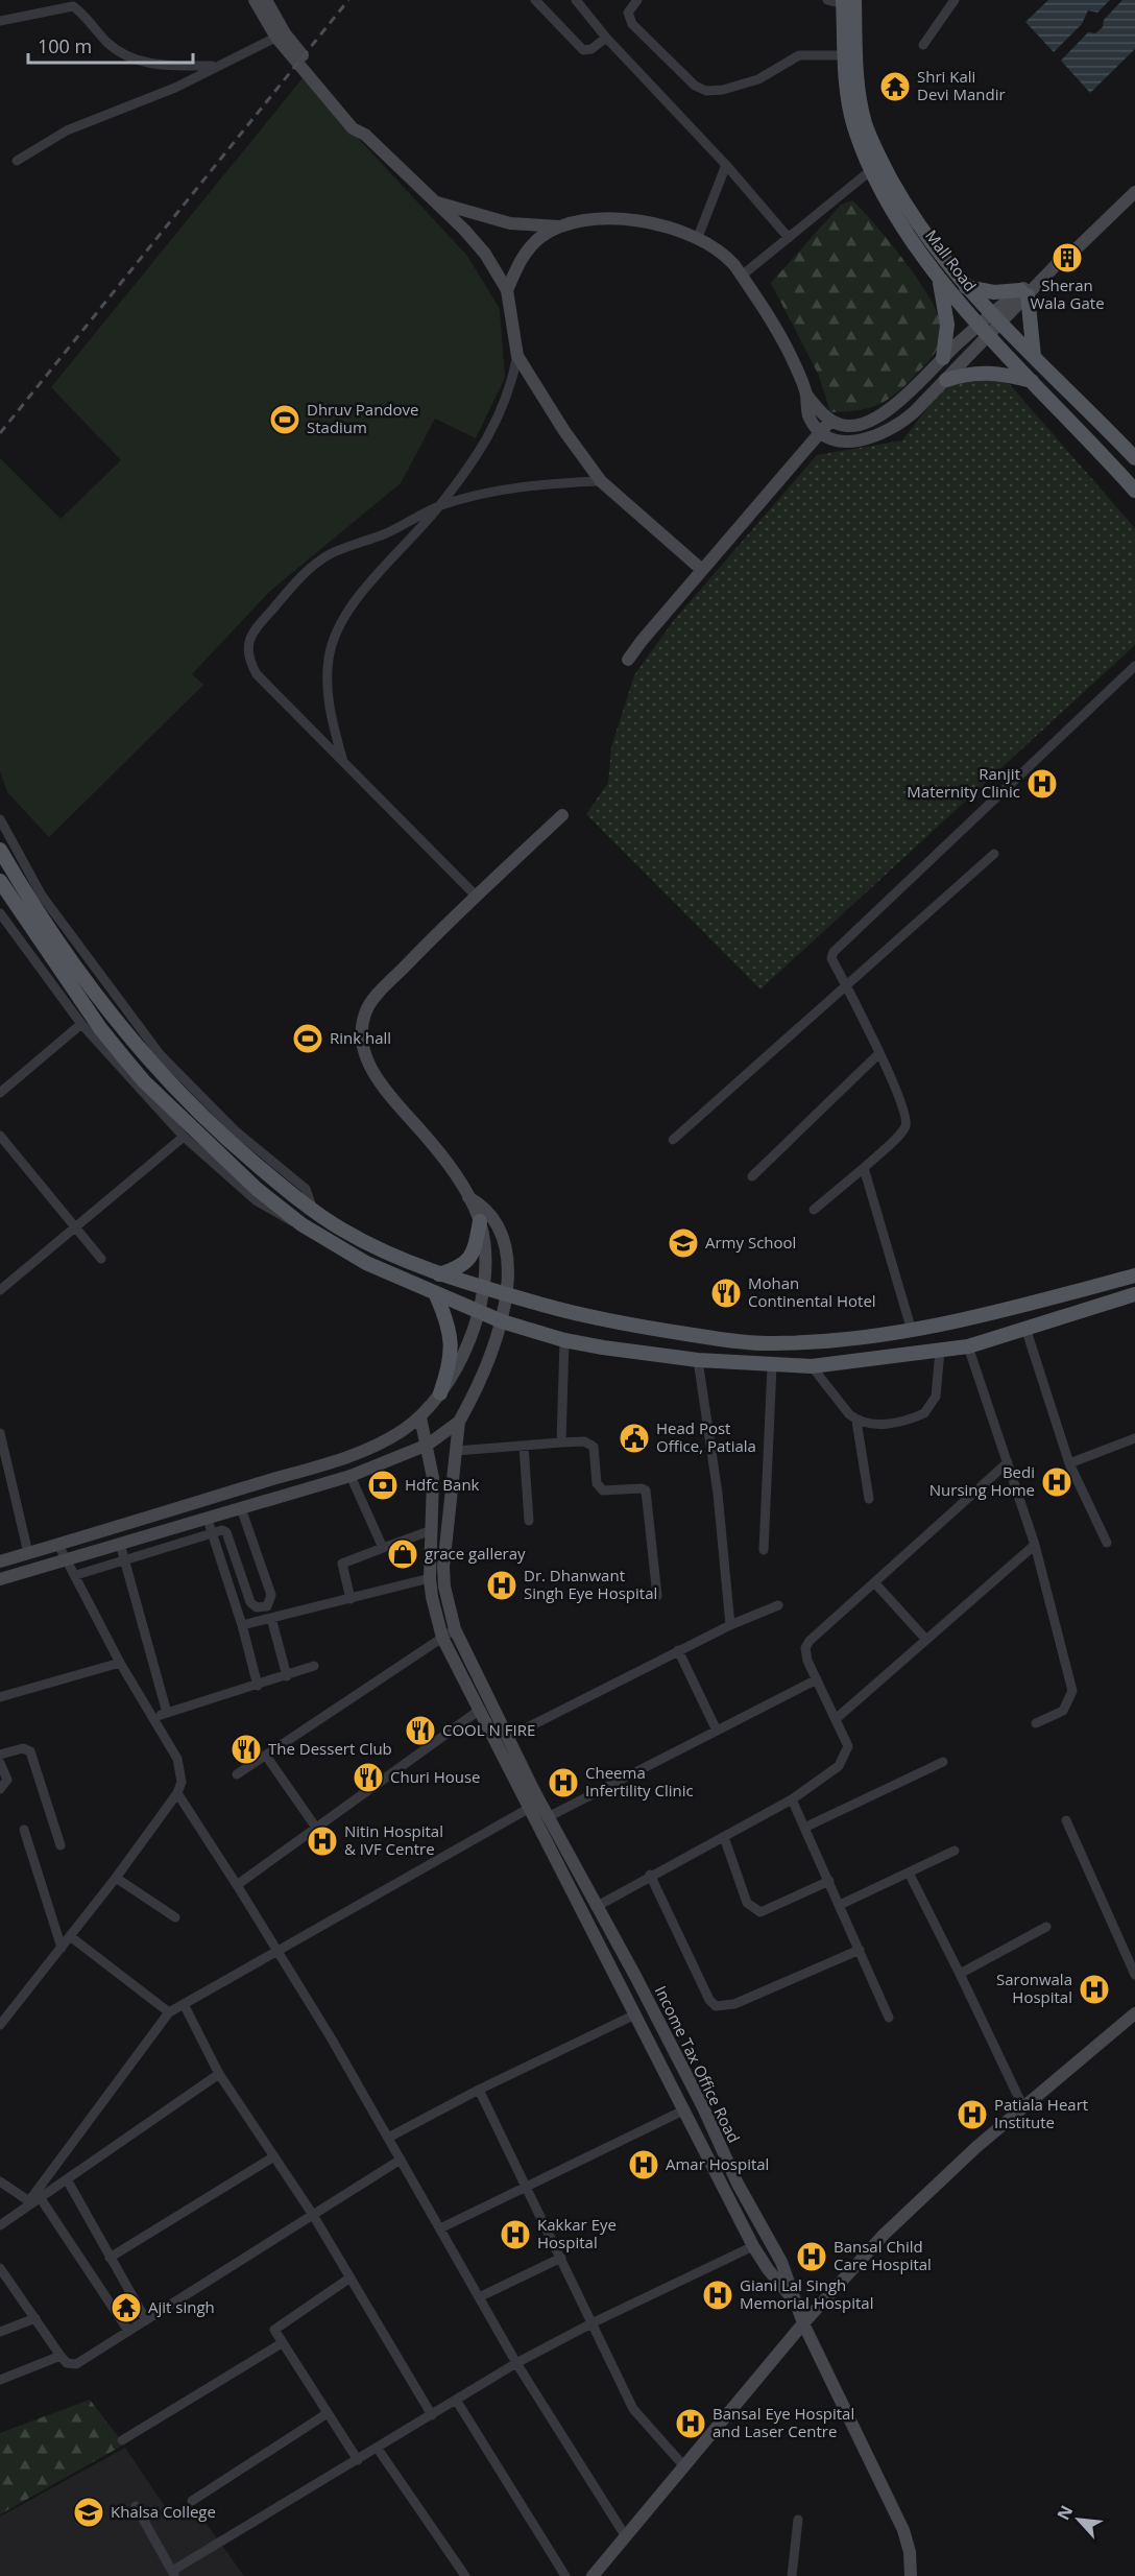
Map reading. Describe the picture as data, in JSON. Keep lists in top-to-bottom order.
{
  "streets": {
    "main road": ["Mall Road"],
    "street": ["Income Tax Office Road"]
  },
  "places": {
    "temple": ["Shri Kali Devi Mandir", "Ajit singh"],
    "building": ["Sheran Wala Gate"],
    "sports": ["Dhruv Pandove Stadium", "Rink hall"],
    "hospital": [
      "Ranjit Maternity Clinic",
      "Bedi Nursing Home",
      "Dr. Dhanwant Singh Eye Hospital",
      "Cheema Infertility Clinic",
      "Nitin Hospital & IVF Centre",
      "Saronwala Hospital",
      "Patiala Heart Institute",
      "Amar Hospital",
      "Kakkar Eye Hospital",
      "Bansal Child Care Hospital",
      "Giani Lal Singh Memorial Hospital",
      "Bansal Eye Hospital and Laser Centre"
    ],
    "school or university": ["Army School", "Khalsa College"],
    "restaurant": [
      "Mohan Continental Hotel",
      "COOL N FIRE",
      "The Dessert Club",
      "Churi House"
    ],
    "public building": ["Head Post Office, Patiala"],
    "bank": ["Hdfc Bank"],
    "shop": ["grace galleray"]
  },
  "scale_bar": "100 m",
  "north": "top left"
}
